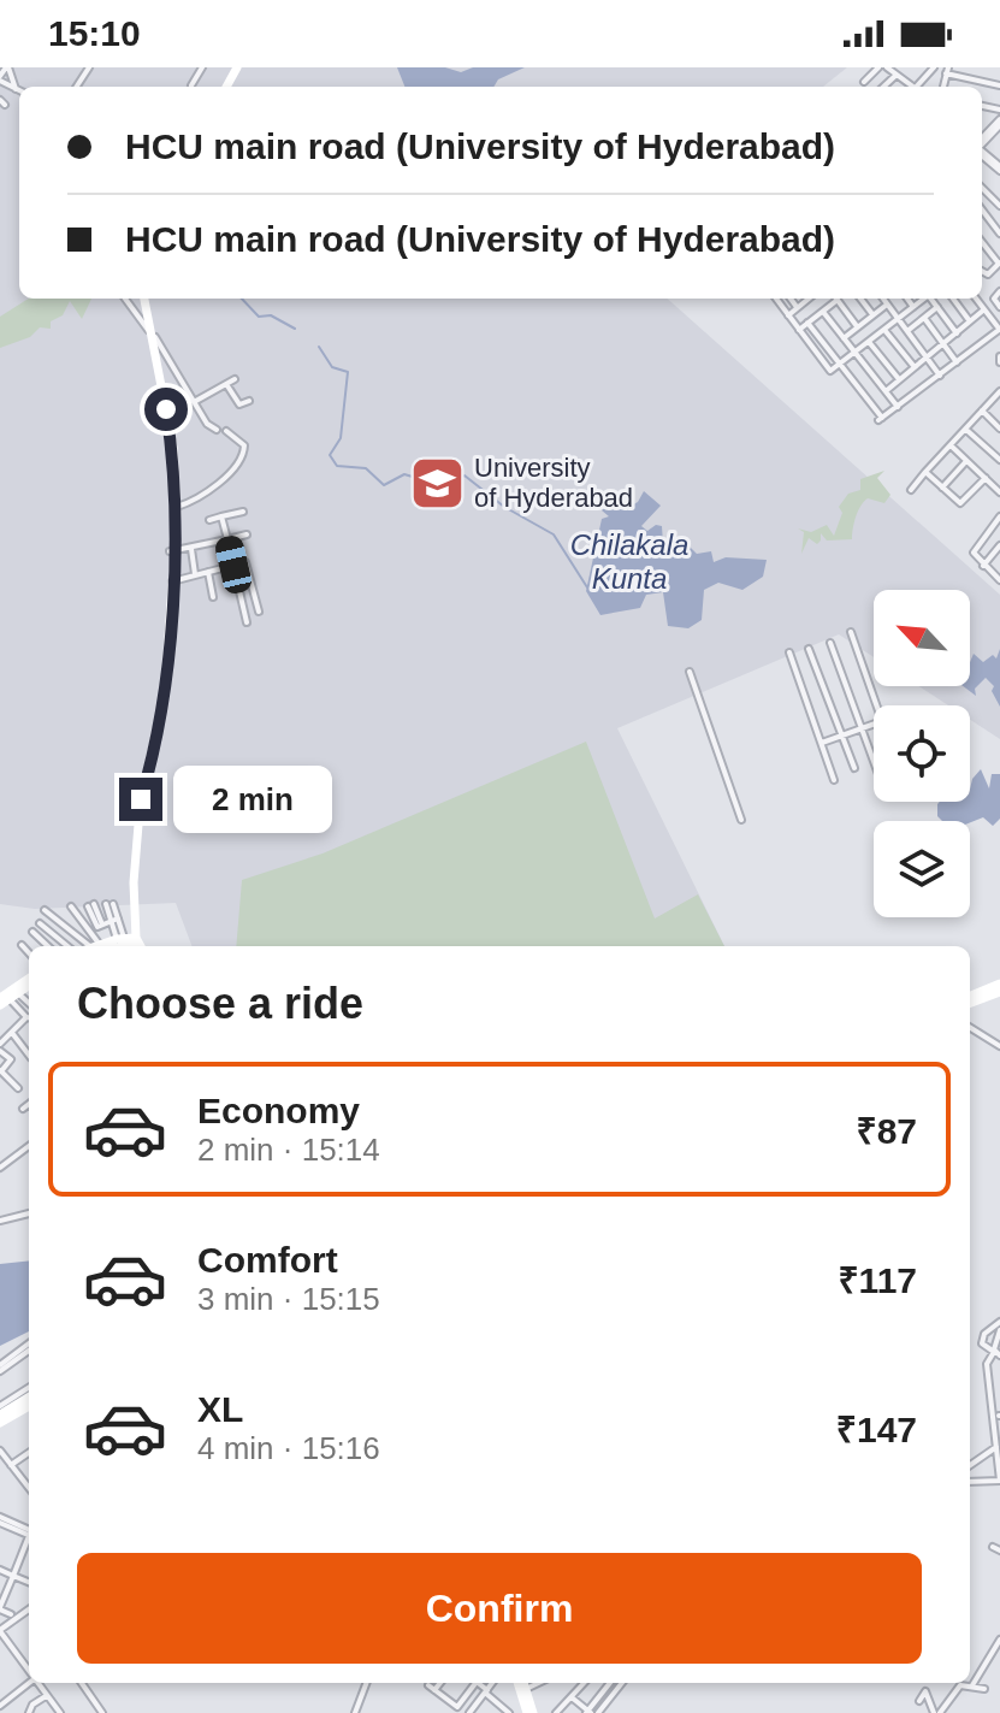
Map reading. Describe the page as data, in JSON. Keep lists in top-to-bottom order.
{
  "water": ["Chilakala Kunta"],
  "places": {
    "school or university": ["University of Hyderabad"]
  },
  "north": "top left",
  "page": {
    "status": "15:10",
    "banner": ["HCU main road (University of Hyderabad)", "HCU main road (University of Hyderabad)"],
    "bubble": "2 min",
    "heading": "Choose a ride",
    "list": [
      {
        "name": "Economy",
        "note": "2 min · 15:14",
        "value": "₹87"
      },
      {
        "name": "Comfort",
        "note": "3 min · 15:15",
        "value": "₹117"
      },
      {
        "name": "XL",
        "note": "4 min · 15:16",
        "value": "₹147"
      }
    ],
    "buttons": "Confirm"
  }
}
